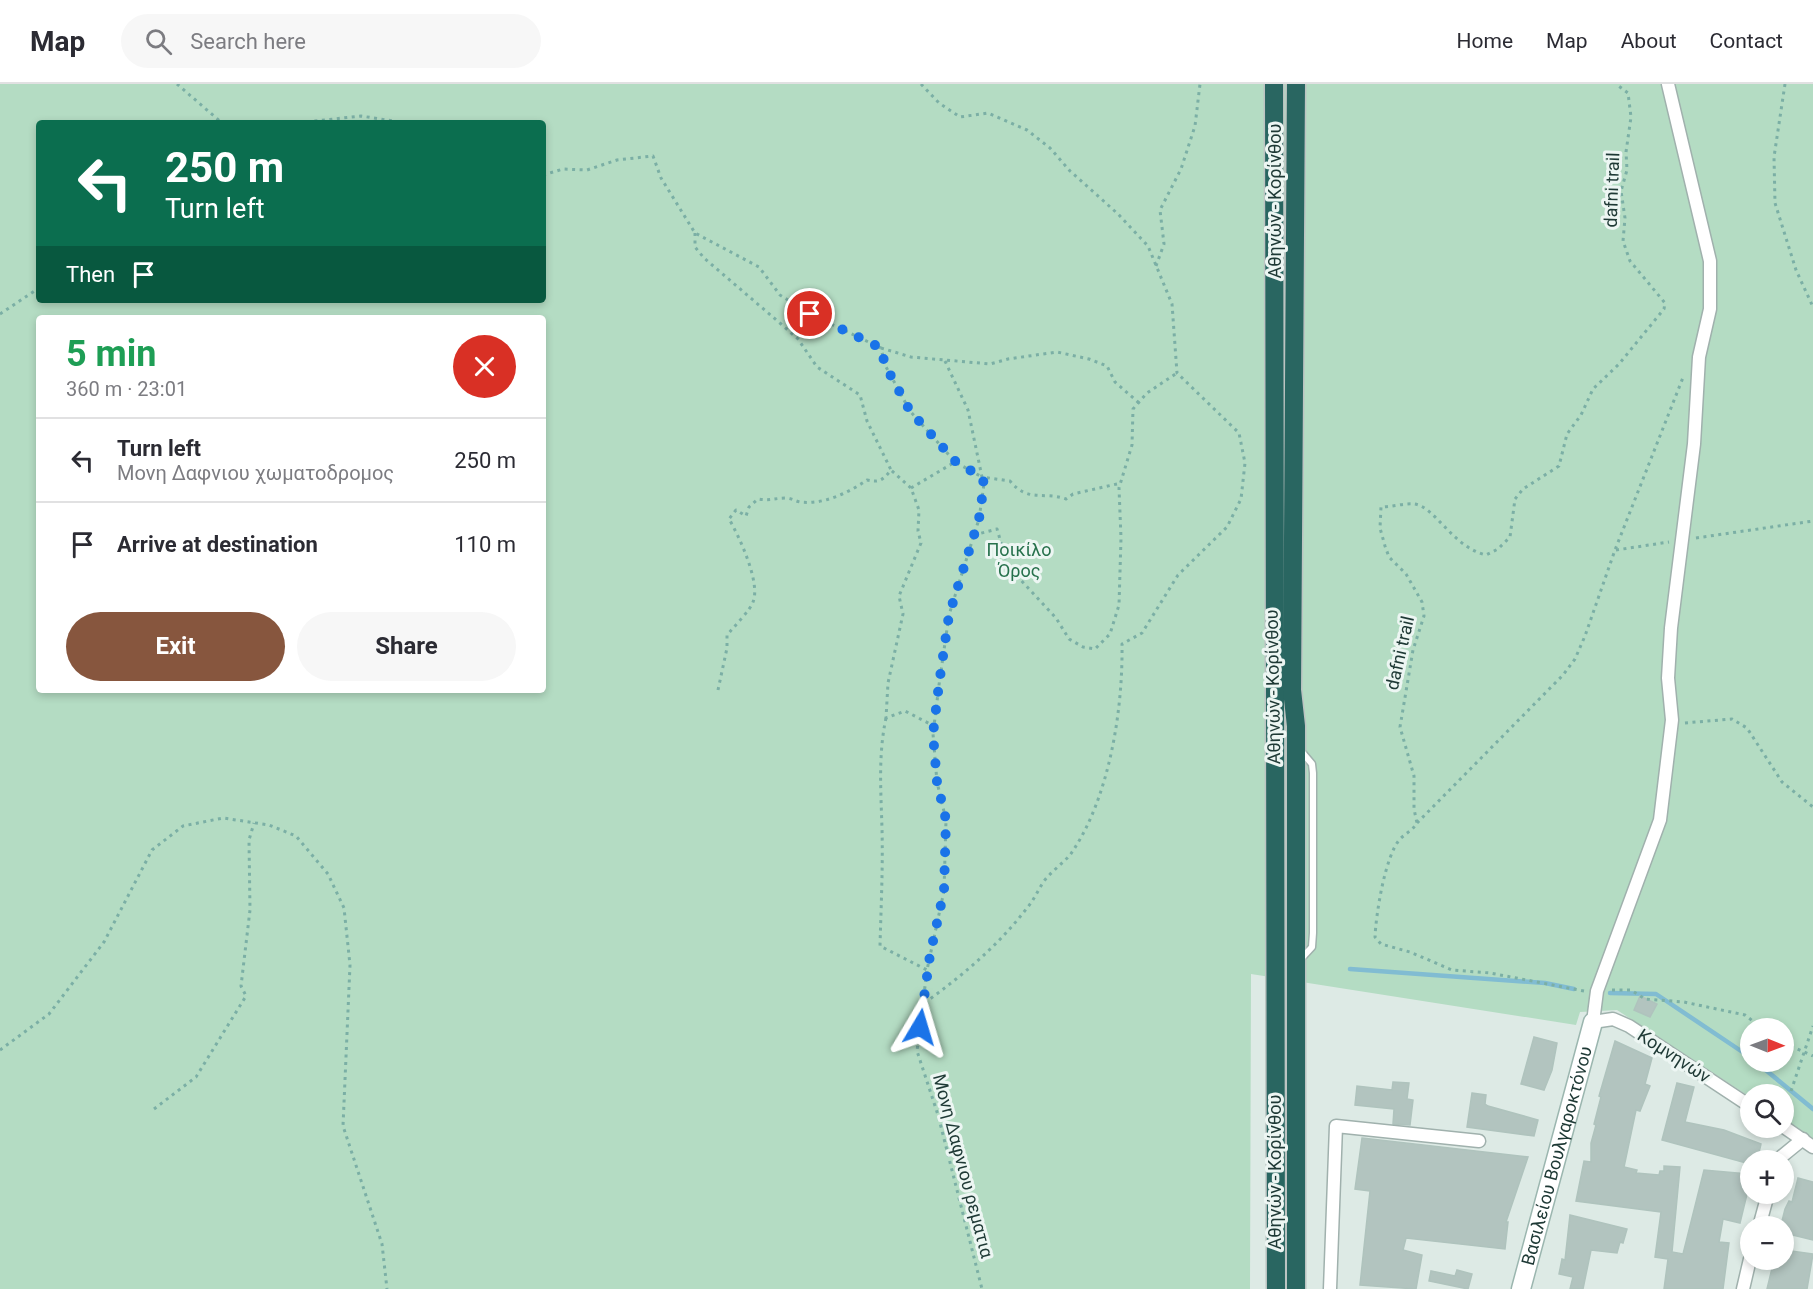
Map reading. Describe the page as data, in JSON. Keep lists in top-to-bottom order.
{
  "streets": {
    "highway": ["Αθηνών - Κορίνθου"],
    "street": ["Κομνηνών", "Βασιλείου Βουλγαροκτόνου"],
    "path": ["dafni trail", "Μονη Δαφνιου ρεματια"]
  },
  "crossings": [
    ["Κομνηνών", "Βασιλείου Βουλγαροκτόνου"]
  ],
  "parks": ["Ποικίλο Όρος"],
  "north": "right",
  "page": {
    "header": "Map",
    "search": "Search here",
    "nav": [
      "Home",
      "Map",
      "About",
      "Contact"
    ],
    "turn": ["250 m", "Turn left"],
    "then": "Then",
    "heading": ["5 min", "360 m · 23:01"],
    "list": [
      {
        "name": "Turn left",
        "note": "Μονη Δαφνιου χωματοδρομος",
        "value": "250 m"
      },
      {
        "name": "Arrive at destination",
        "value": "110 m"
      }
    ],
    "buttons": ["Exit", "Share"],
    "map_buttons": ["+", "−"]
  }
}
